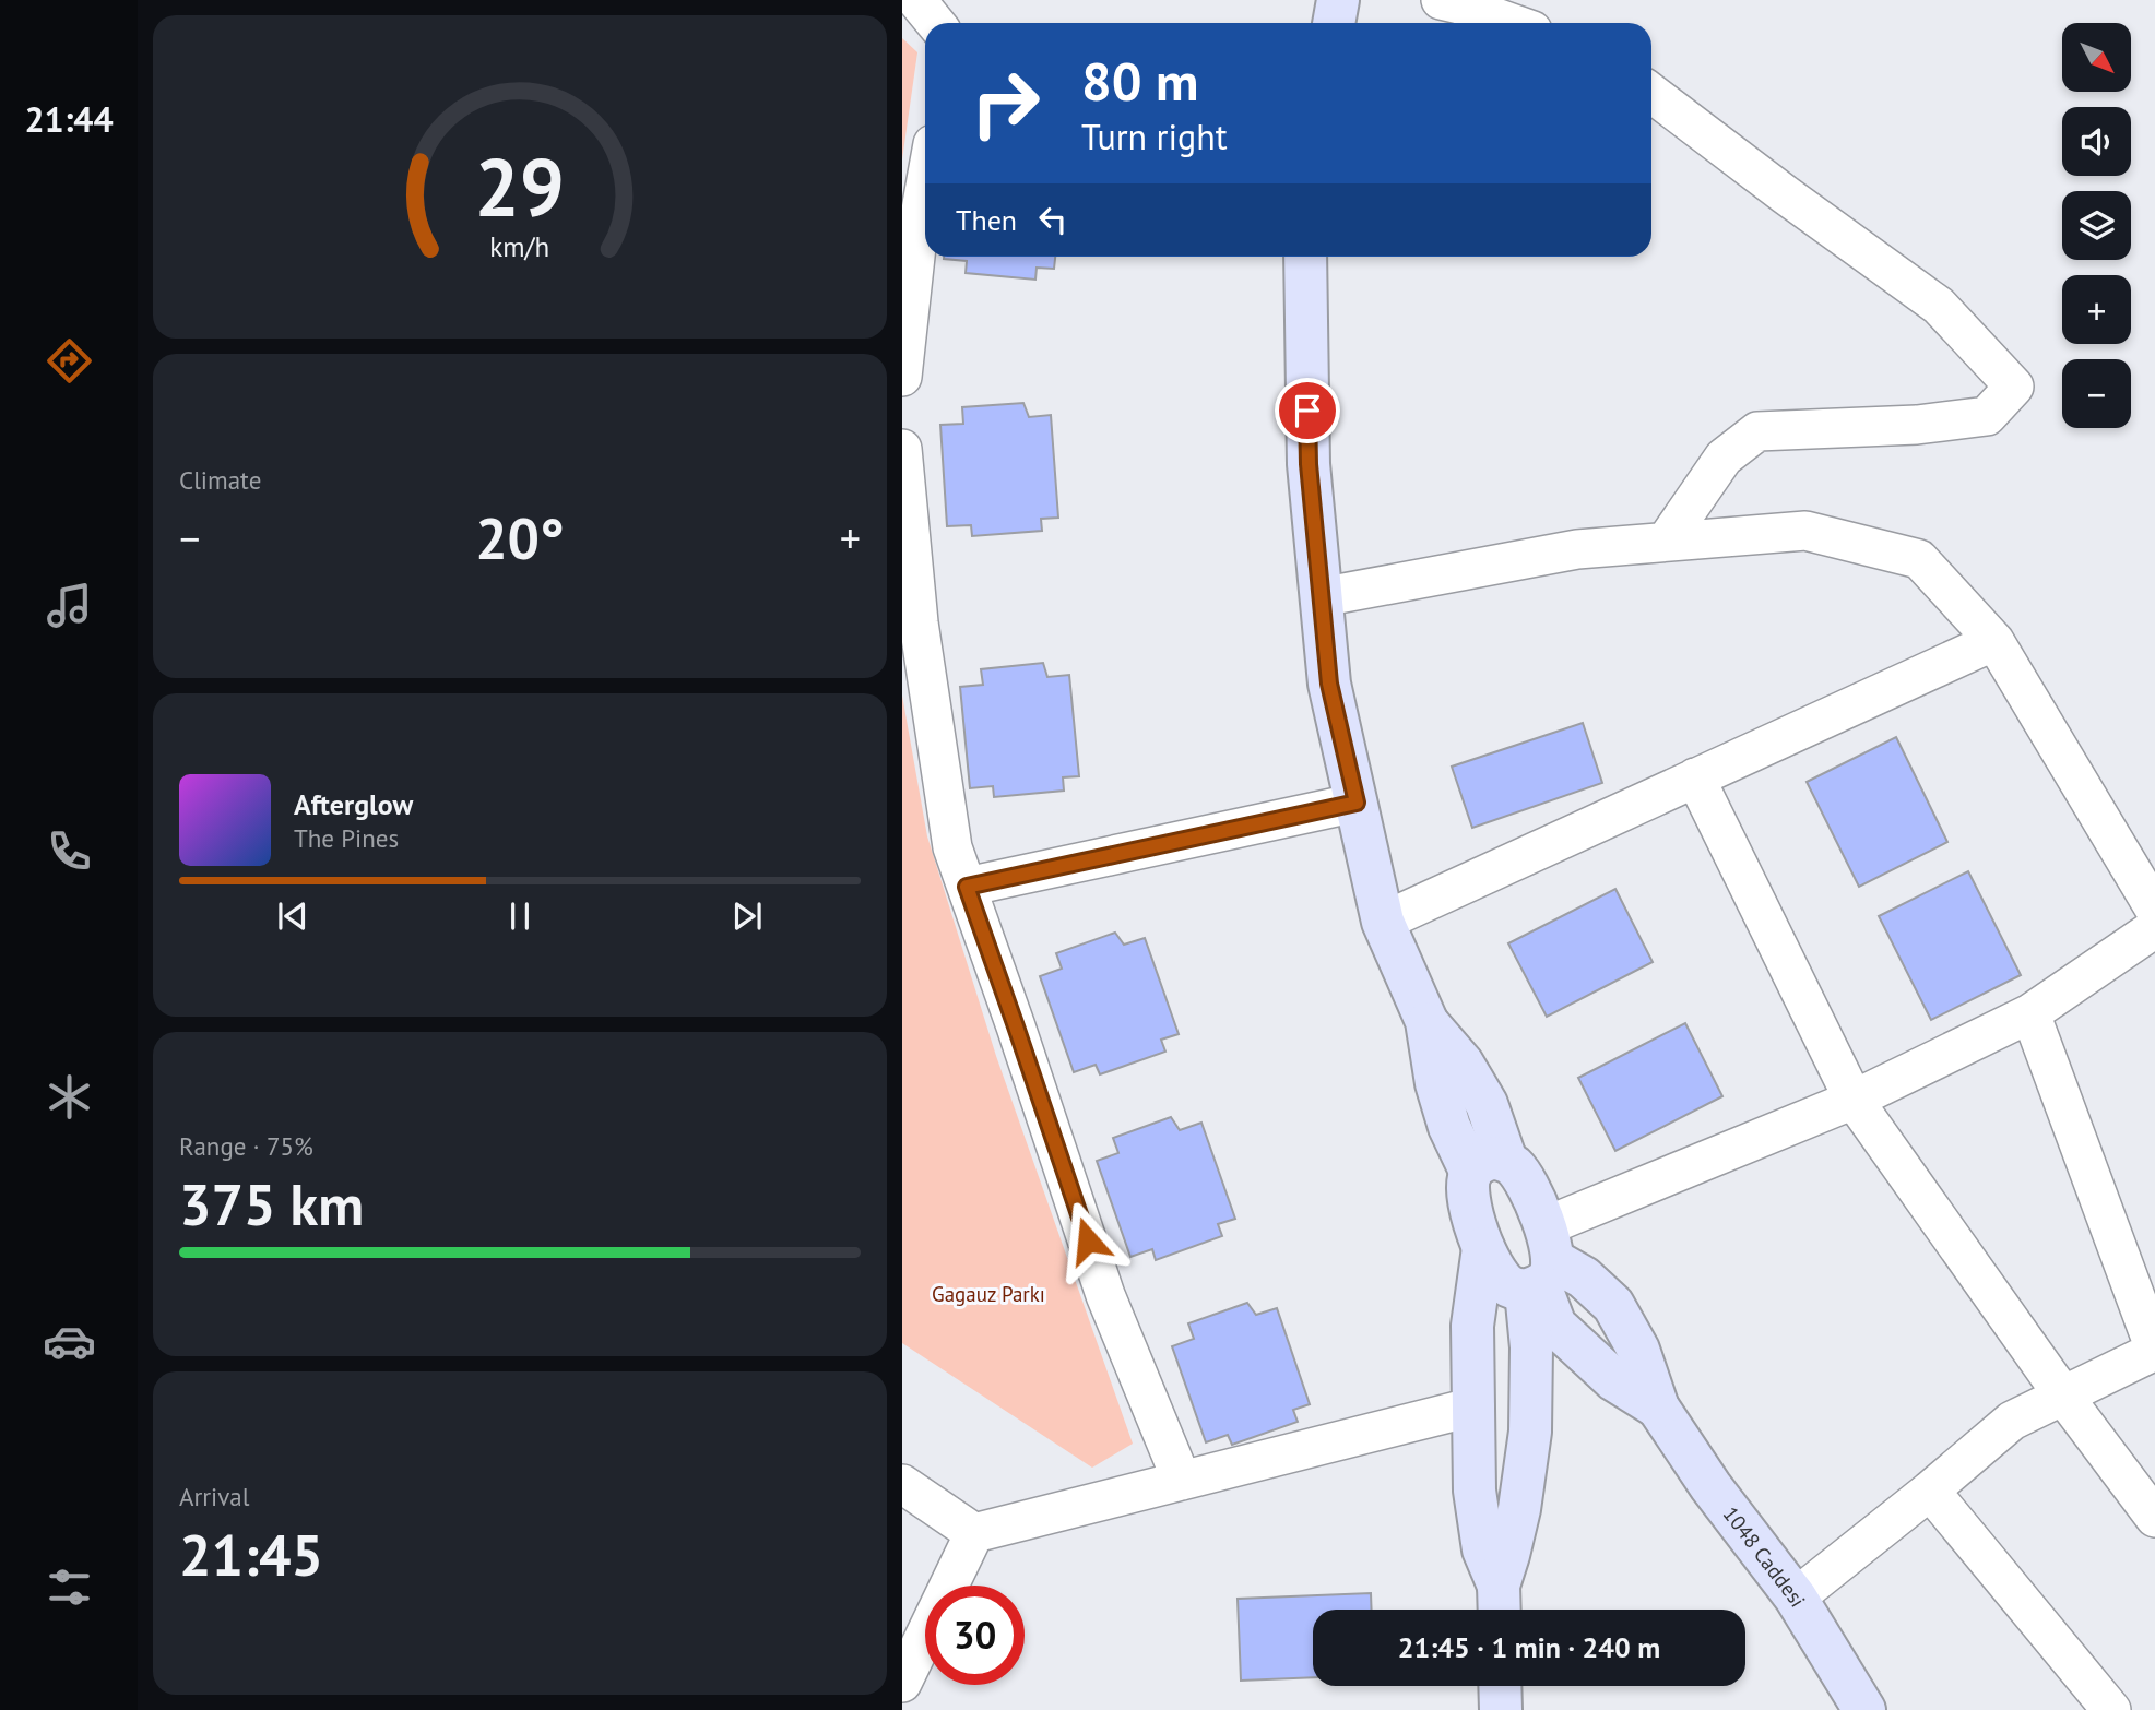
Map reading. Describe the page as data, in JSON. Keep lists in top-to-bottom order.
{
  "streets": {
    "main road": ["1048 Caddesi"]
  },
  "parks": ["Gagauz Parkı"],
  "north": "bottom right",
  "page": {
    "tabs": "21:44",
    "map_buttons": ["+", "−"],
    "turn": ["80 m", "Turn right"],
    "then": "Then",
    "tile": [
      "Climate",
      ["Range · 75%", "375 km"],
      ["Arrival", "21:45"]
    ],
    "heat": ["−", "20°", "+"],
    "song": ["Afterglow", "The Pines"],
    "limit": "30",
    "trip": "21:45 · 1 min · 240 m",
    "gauge": ["29", "km/h"]
  }
}
